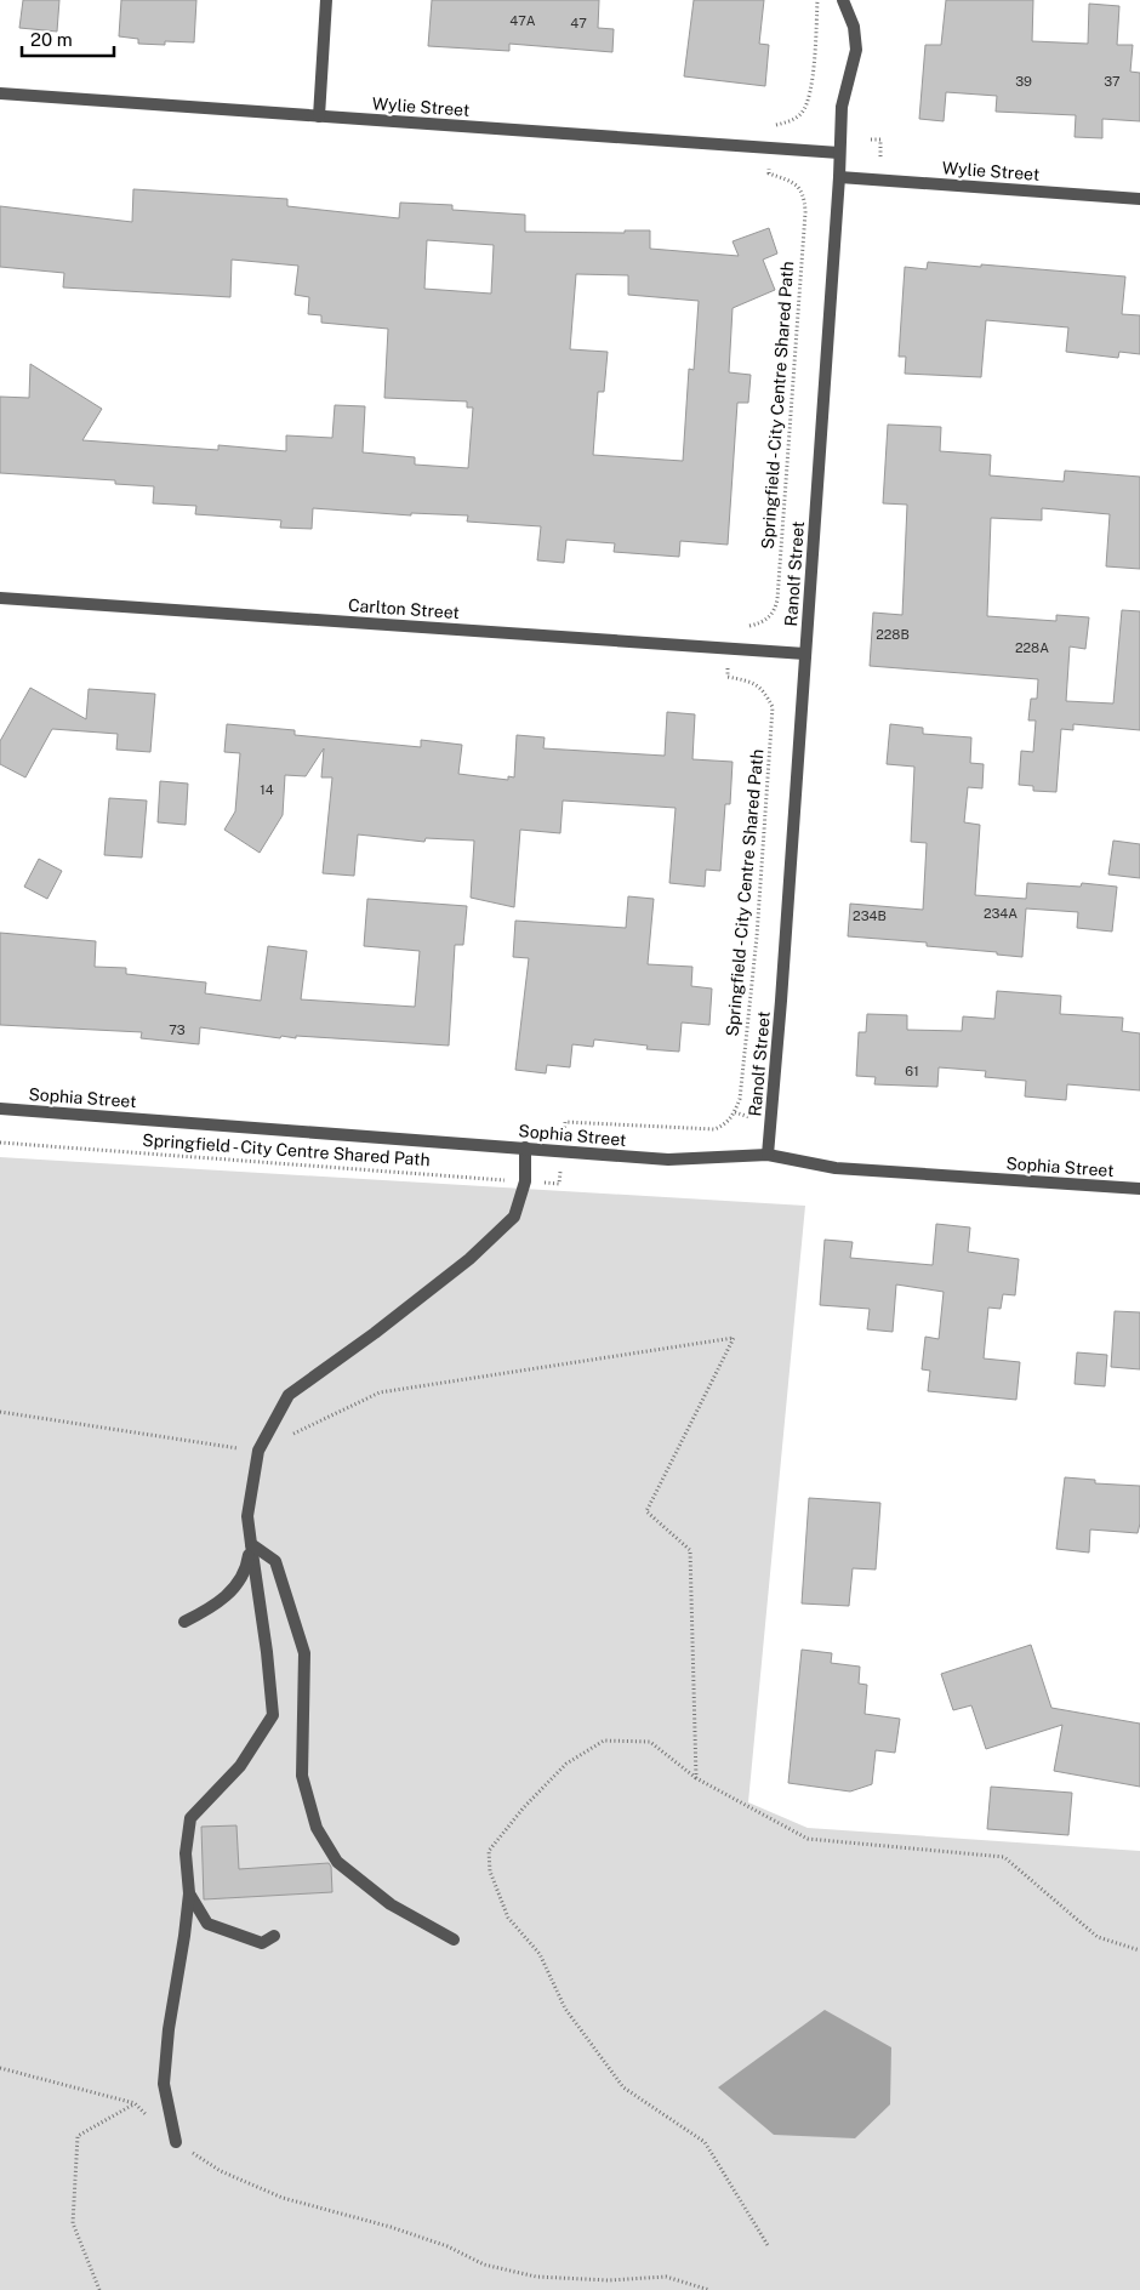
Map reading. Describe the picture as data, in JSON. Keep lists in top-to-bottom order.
{
  "streets": {
    "street": [
      "Wylie Street",
      "Ranolf Street",
      "Carlton Street",
      "Sophia Street"
    ],
    "path": ["Springfield - City Centre Shared Path"]
  },
  "crossings": [
    ["Wylie Street", "Ranolf Street"],
    ["Ranolf Street", "Carlton Street"],
    ["Ranolf Street", "Sophia Street"]
  ],
  "house_numbers": [
    "47A",
    "47",
    "39",
    "37",
    "228B",
    "228A",
    "14",
    "234A",
    "234B",
    "73",
    "61"
  ],
  "scale_bar": "20 m"
}
